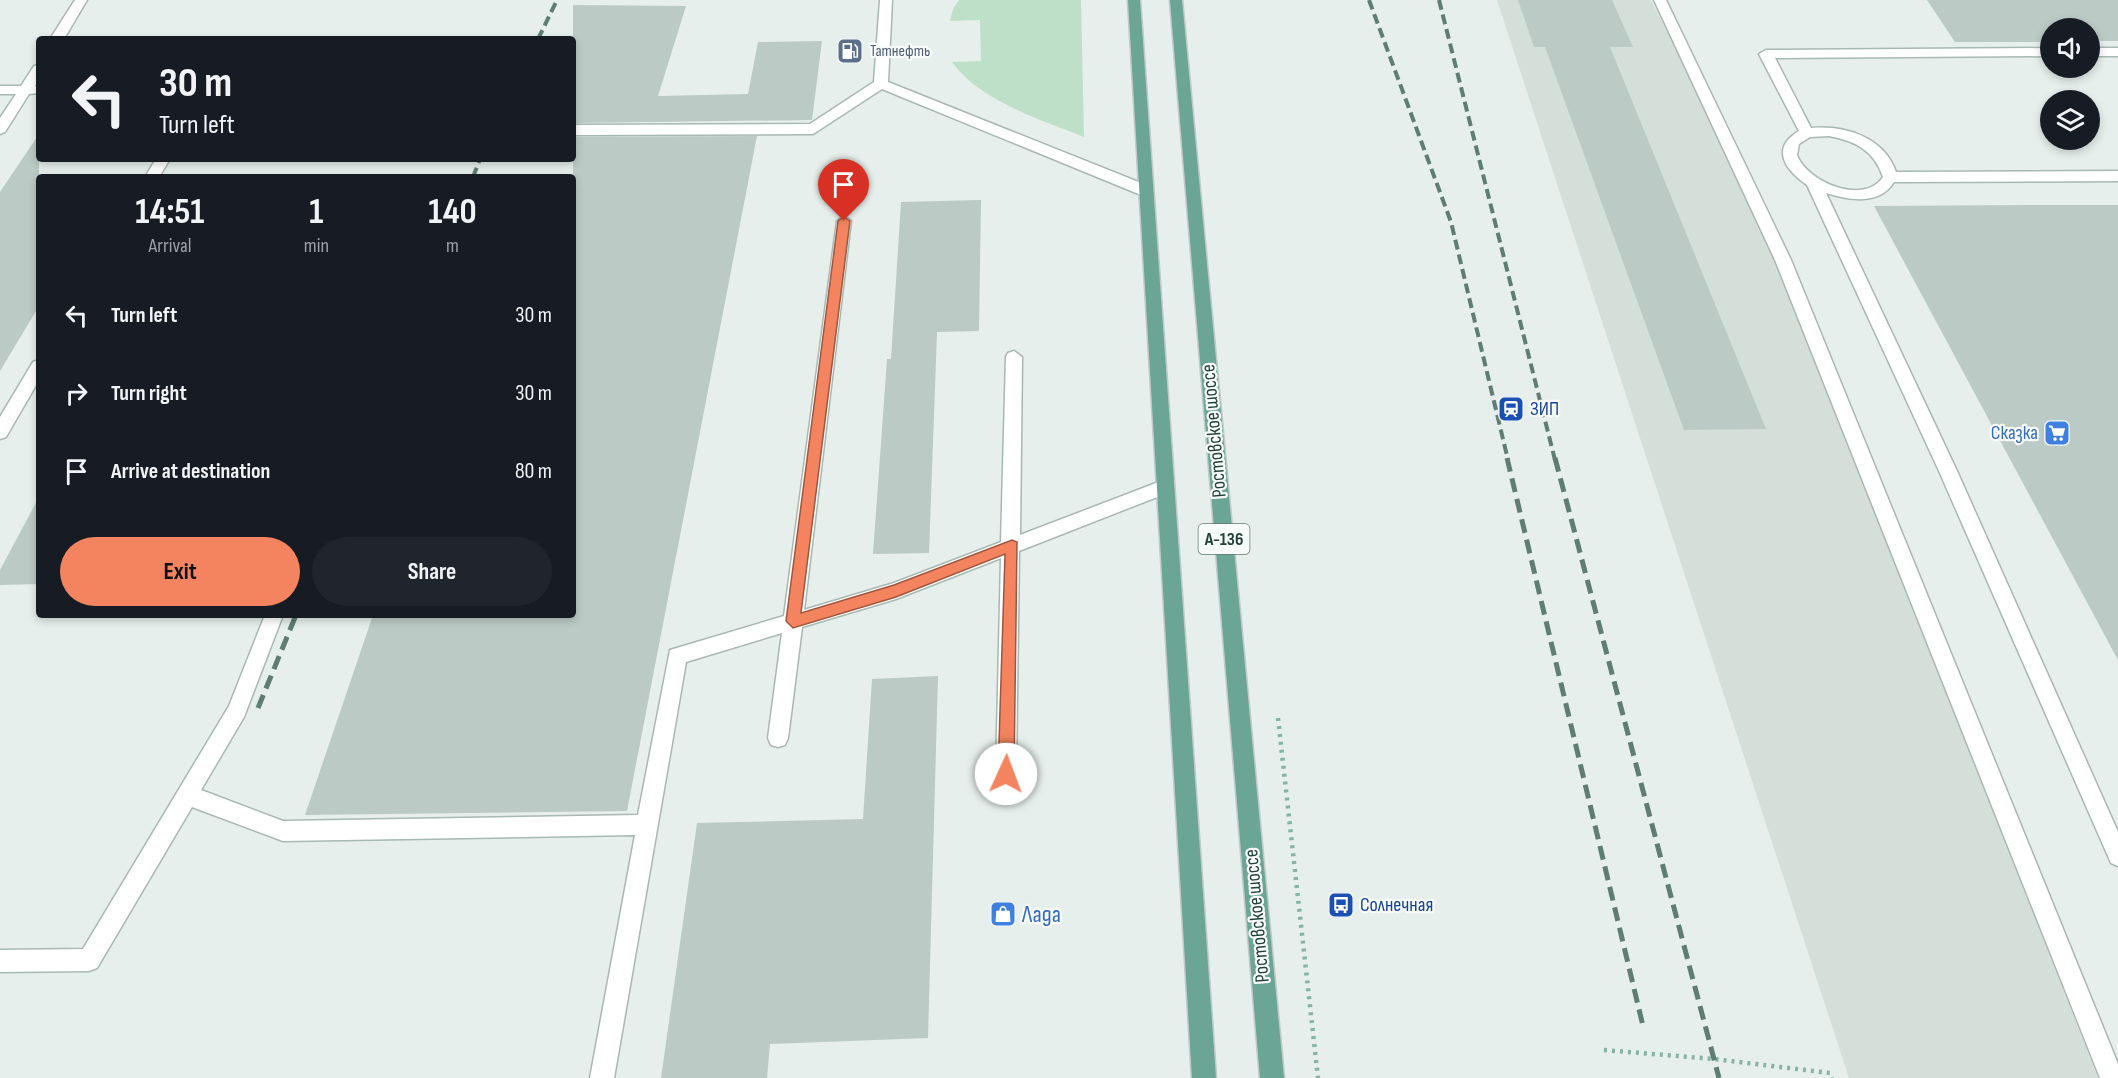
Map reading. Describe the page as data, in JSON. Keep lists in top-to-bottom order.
{
  "streets": {
    "main road": ["Ростовское шоссе", "А-136"]
  },
  "places": {
    "fuel station": ["Татнефть"],
    "station": ["ЗИП"],
    "supermarket": ["Сказка"],
    "bus stop": ["Солнечная"],
    "shop": ["Лада"]
  },
  "page": {
    "turn": ["30 m", "Turn left"],
    "eta": [
      "14:51",
      "Arrival",
      "1",
      "min",
      "140",
      "m"
    ],
    "list": [
      {
        "name": "Turn left",
        "value": "30 m"
      },
      {
        "name": "Turn right",
        "value": "30 m"
      },
      {
        "name": "Arrive at destination",
        "value": "80 m"
      }
    ],
    "buttons": ["Exit", "Share"]
  }
}
